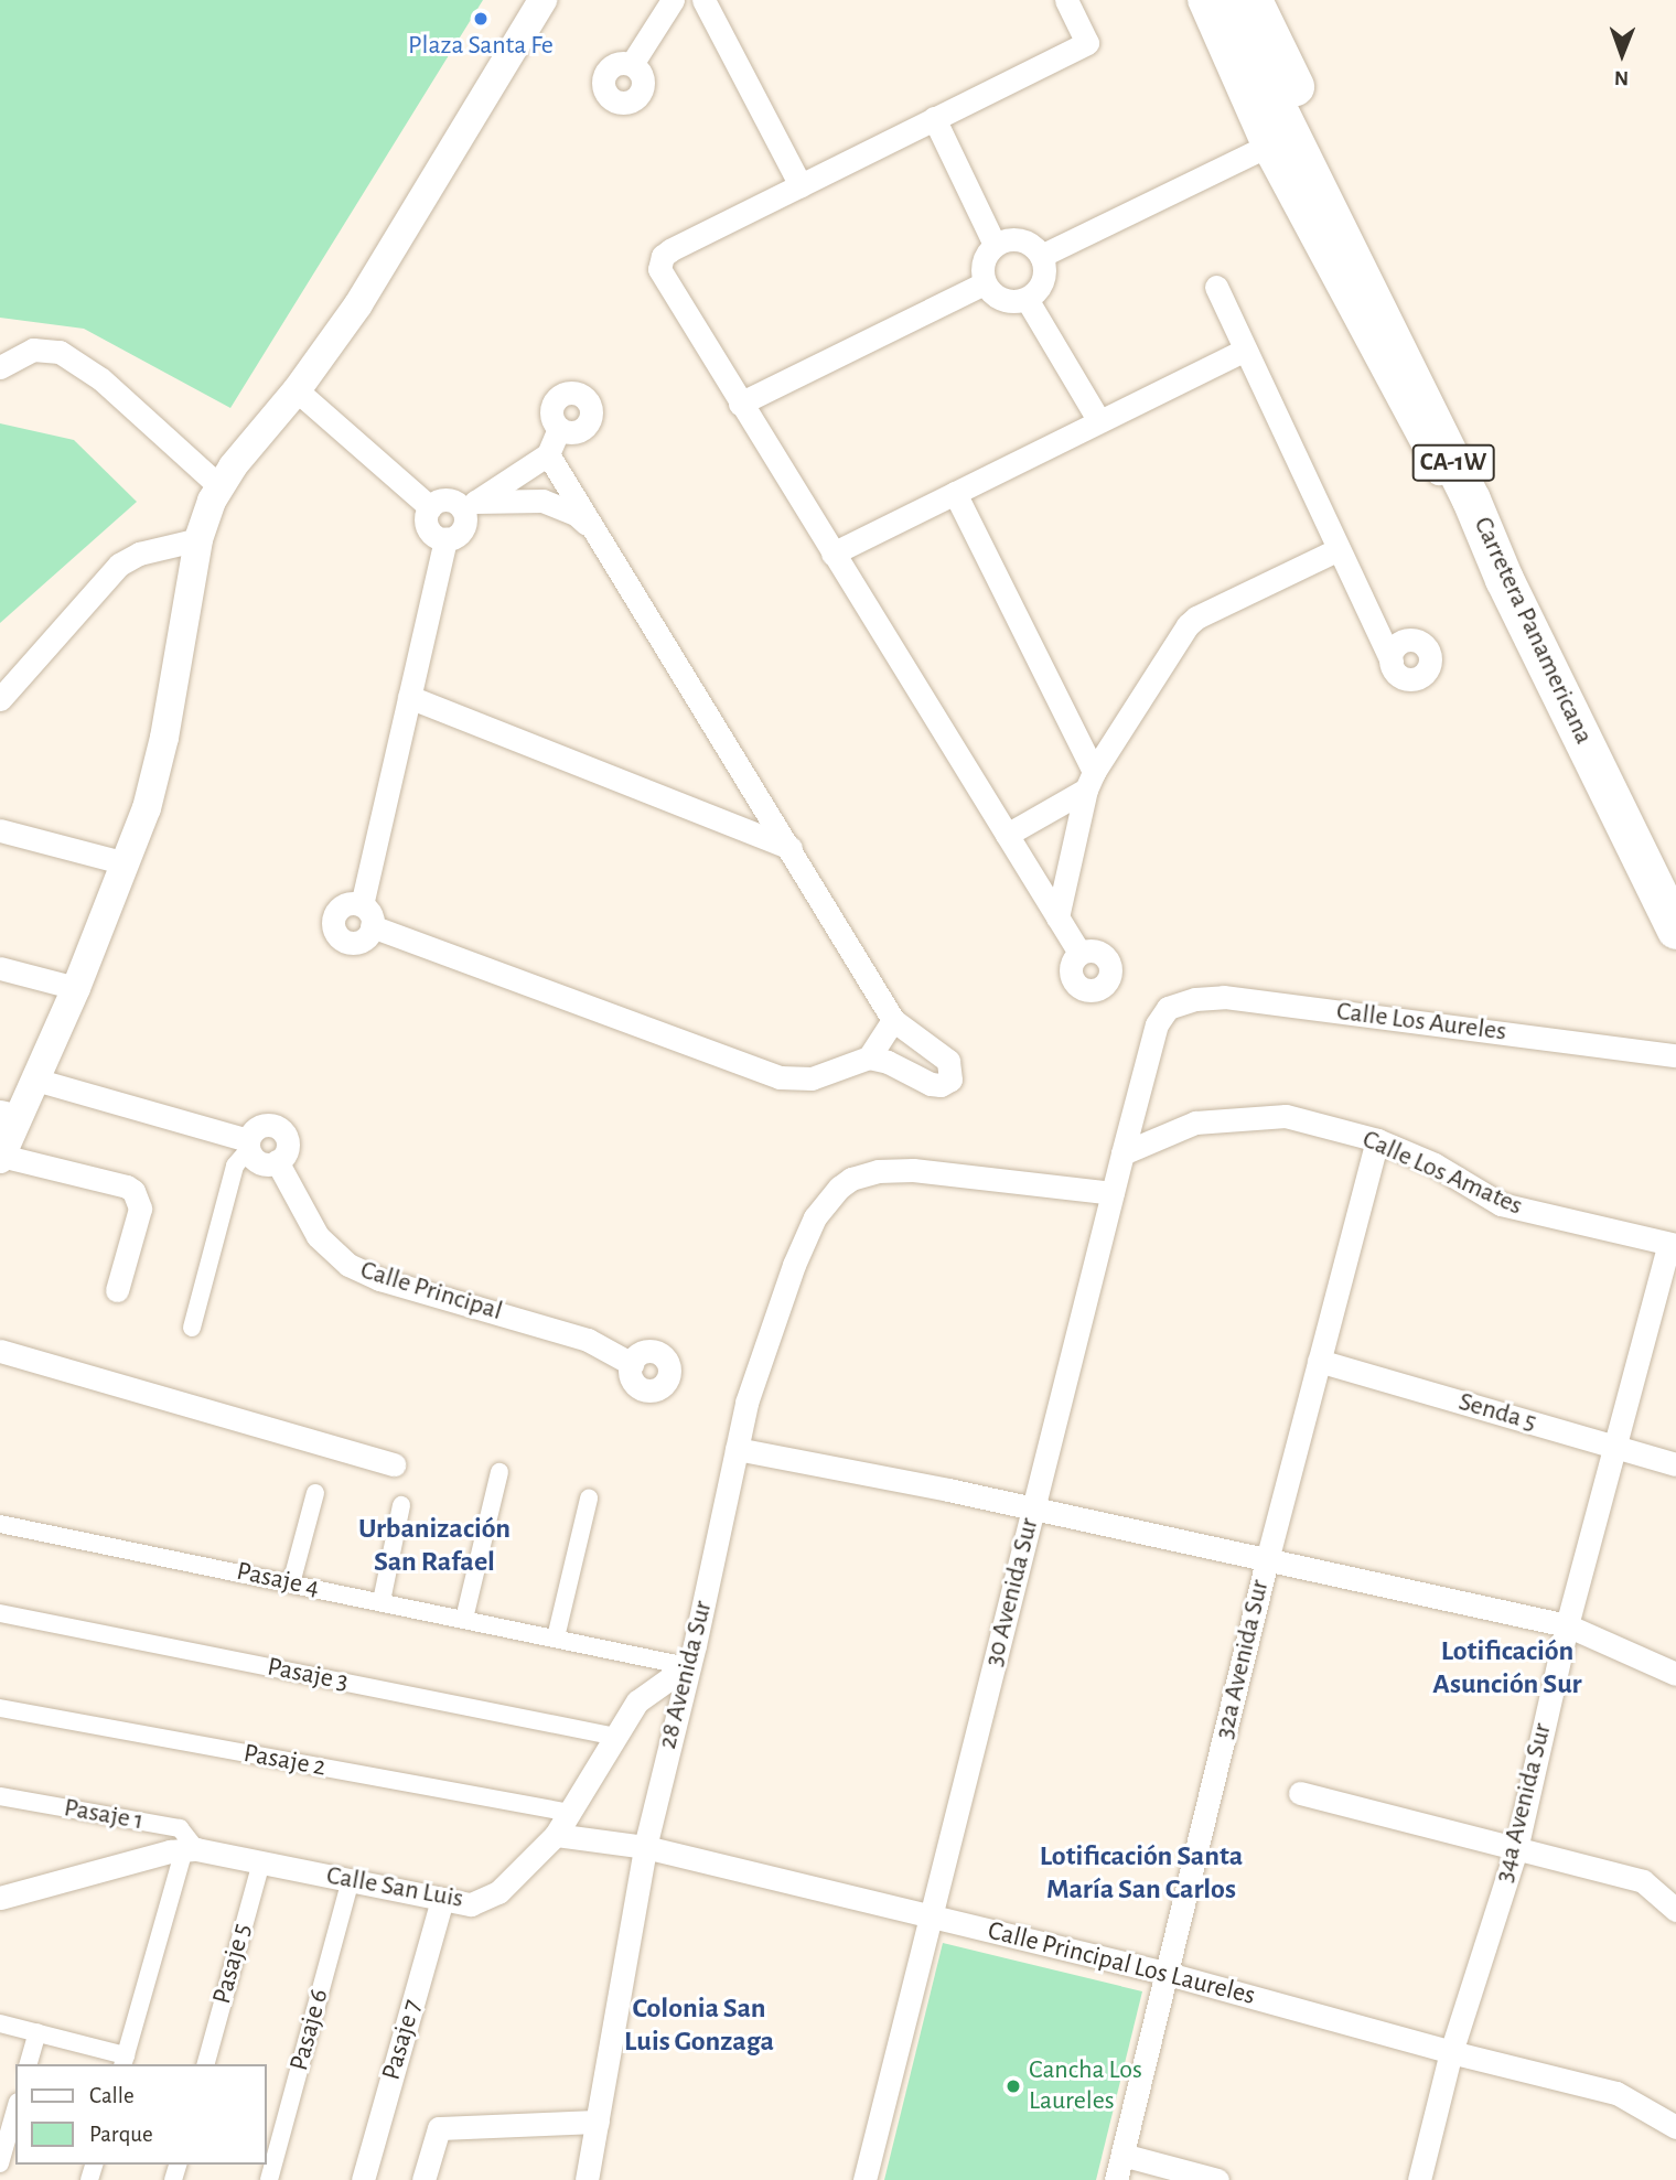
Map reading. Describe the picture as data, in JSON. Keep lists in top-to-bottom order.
{
  "streets": {
    "highway": ["CA-1W", "Carretera Panamericana"],
    "street": [
      "Calle Los Aureles",
      "Calle Los Amates",
      "Calle Principal",
      "Senda 5",
      "Pasaje 4",
      "30 Avenida Sur",
      "32a Avenida Sur",
      "Pasaje 3",
      "28 Avenida Sur",
      "Pasaje 2",
      "34a Avenida Sur",
      "Pasaje 1",
      "Calle San Luis",
      "Pasaje 5",
      "Calle Principal Los Laureles",
      "Pasaje 6",
      "Pasaje 7"
    ]
  },
  "crossings": [
    ["Calle Los Aureles", "30 Avenida Sur"],
    ["Calle Los Amates", "30 Avenida Sur"],
    ["Calle Los Amates", "32a Avenida Sur"],
    ["Calle Los Amates", "34a Avenida Sur"],
    ["Senda 5", "32a Avenida Sur"],
    ["Senda 5", "34a Avenida Sur"],
    ["Pasaje 4", "28 Avenida Sur"],
    ["Pasaje 4", "Calle San Luis"],
    ["30 Avenida Sur", "28 Avenida Sur"],
    ["30 Avenida Sur", "Calle Principal Los Laureles"],
    ["32a Avenida Sur", "Calle Principal Los Laureles"],
    ["Pasaje 3", "Calle San Luis"],
    ["28 Avenida Sur", "Calle San Luis"],
    ["28 Avenida Sur", "Calle Principal Los Laureles"],
    ["Pasaje 2", "Calle San Luis"],
    ["34a Avenida Sur", "Calle Principal Los Laureles"],
    ["Pasaje 1", "Calle San Luis"],
    ["Calle San Luis", "Pasaje 5"],
    ["Calle San Luis", "Calle Principal Los Laureles"],
    ["Calle San Luis", "Pasaje 6"],
    ["Calle San Luis", "Pasaje 7"]
  ],
  "districts": [
    "Urbanización San Rafael",
    "Lotificación Asunción Sur",
    "Lotificación Santa María San Carlos",
    "Colonia San Luis Gonzaga"
  ],
  "places": ["Plaza Santa Fe", "Cancha Los Laureles"],
  "legend": ["Calle", "Parque"],
  "north": "bottom"
}
